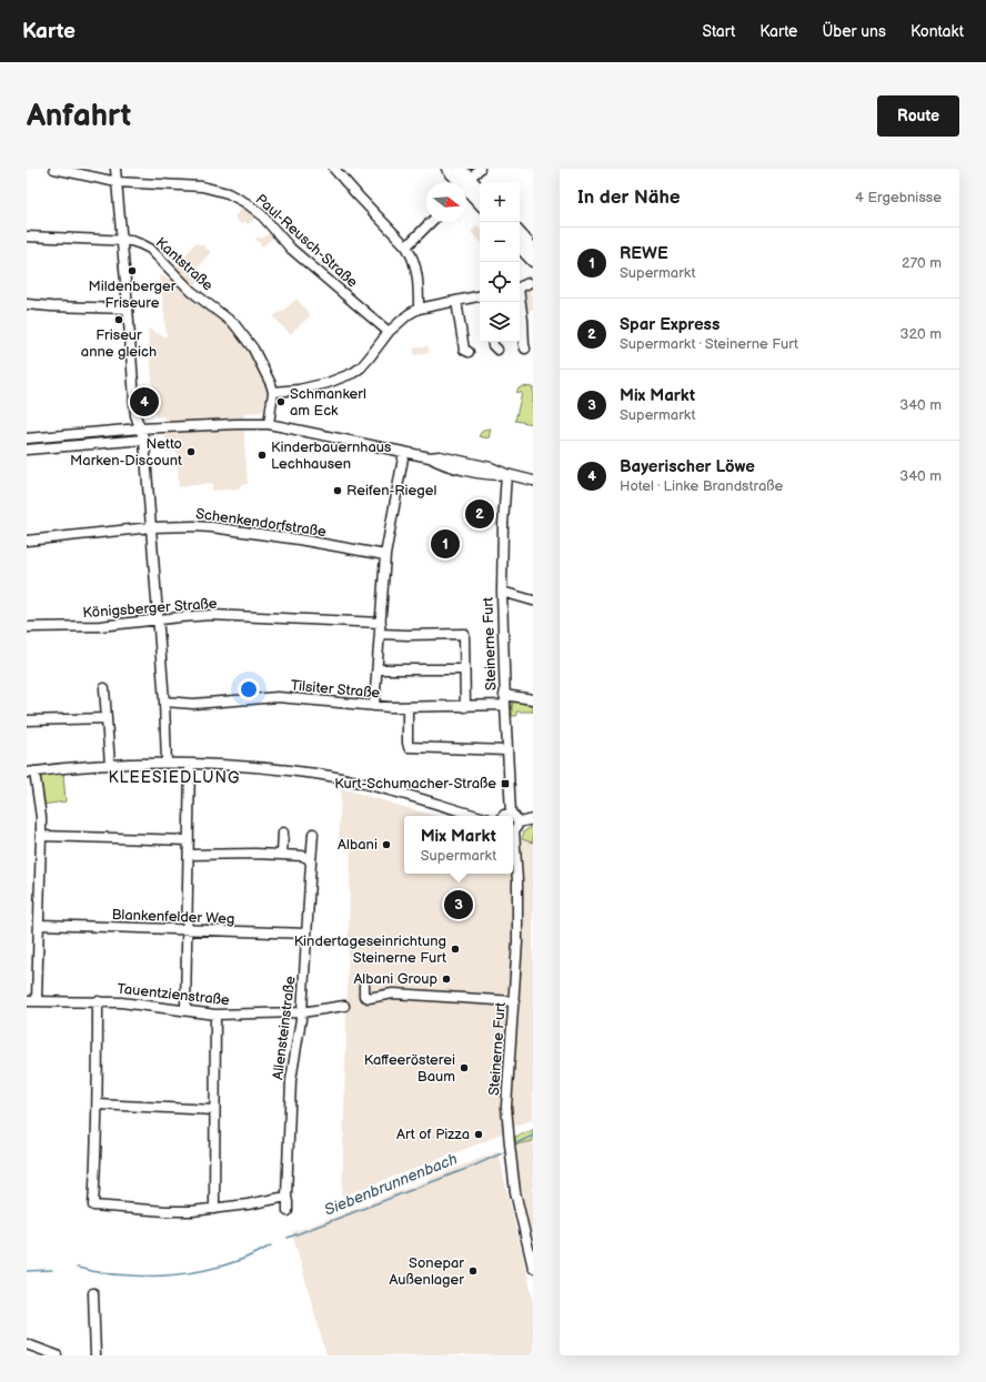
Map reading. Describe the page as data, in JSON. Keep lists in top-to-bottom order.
{
  "streets": {
    "street": [
      "Paul-Reusch-Straße",
      "Kantstraße",
      "Schenkendorfstraße",
      "Königsberger Straße",
      "Steinerne Furt",
      "Tilsiter Straße",
      "Blankenfelder Weg",
      "Tauentzienstraße",
      "Allensteinstraße"
    ]
  },
  "crossings": [
    ["Steinerne Furt", "Tilsiter Straße"],
    ["Blankenfelder Weg", "Allensteinstraße"],
    ["Tauentzienstraße", "Allensteinstraße"]
  ],
  "districts": ["KLEESIEDLUNG"],
  "water": ["Siebenbrunnenbach"],
  "places": {
    "other": [
      "Mildenberger Friseure",
      "Friseur anne gleich",
      "Schmankerl am Eck",
      "Netto Marken-Discount",
      "Kinderbauernhaus Lechhausen",
      "Reifen-Riegel",
      "Albani",
      "Kindertageseinrichtung Steinerne Furt",
      "Albani Group",
      "Kaffeerösterei Baum",
      "Art of Pizza",
      "Sonepar Außenlager"
    ],
    "transit": ["Kurt-Schumacher-Straße"]
  },
  "north": "right",
  "page": {
    "header": "Karte",
    "nav": [
      "Start",
      "Karte",
      "Über uns",
      "Kontakt"
    ],
    "buttons": "Route",
    "title": "Anfahrt",
    "heading": ["In der Nähe", "4 Ergebnisse"],
    "map_buttons": ["+", "−"],
    "list": [
      {
        "mark": "1",
        "name": "REWE",
        "note": "Supermarkt",
        "value": "270 m"
      },
      {
        "mark": "2",
        "name": "Spar Express",
        "note": "Supermarkt · Steinerne Furt",
        "value": "320 m"
      },
      {
        "mark": "3",
        "name": "Mix Markt",
        "note": "Supermarkt",
        "value": "340 m"
      },
      {
        "mark": "4",
        "name": "Bayerischer Löwe",
        "note": "Hotel · Linke Brandstraße",
        "value": "340 m"
      }
    ],
    "pins": [
      "4",
      "2",
      "1",
      "3"
    ],
    "popup": ["Mix Markt", "Supermarkt"]
  }
}
